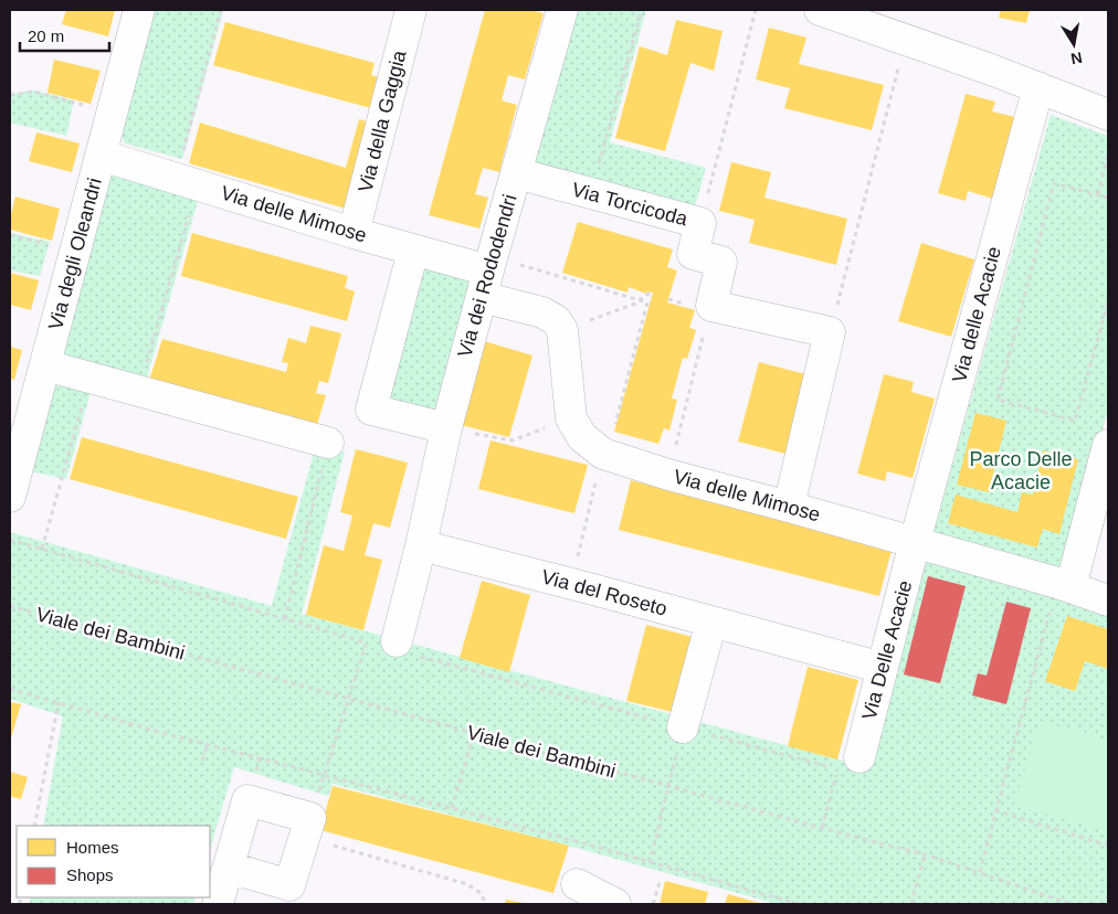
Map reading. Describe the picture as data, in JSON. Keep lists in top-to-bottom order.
{
  "streets": {
    "street": [
      "Via della Gaggia",
      "Via Torcicoda",
      "Via delle Mimose",
      "Via degli Oleandri",
      "Via dei Rododendri",
      "Via delle Acacie",
      "Via del Roseto",
      "Via Delle Acacie"
    ],
    "path": ["Viale dei Bambini"]
  },
  "crossings": [
    ["Via della Gaggia", "Via delle Mimose"],
    ["Via Torcicoda", "Via dei Rododendri"],
    ["Via delle Mimose", "Via degli Oleandri"],
    ["Via delle Mimose", "Via dei Rododendri"],
    ["Via delle Mimose", "Via delle Acacie"],
    ["Via delle Mimose", "Via Delle Acacie"],
    ["Via dei Rododendri", "Via del Roseto"],
    ["Via delle Acacie", "Via Delle Acacie"],
    ["Via del Roseto", "Via Delle Acacie"]
  ],
  "parks": ["Parco Delle Acacie"],
  "legend": ["Homes", "Shops"],
  "scale_bar": "20 m",
  "north": "bottom"
}
